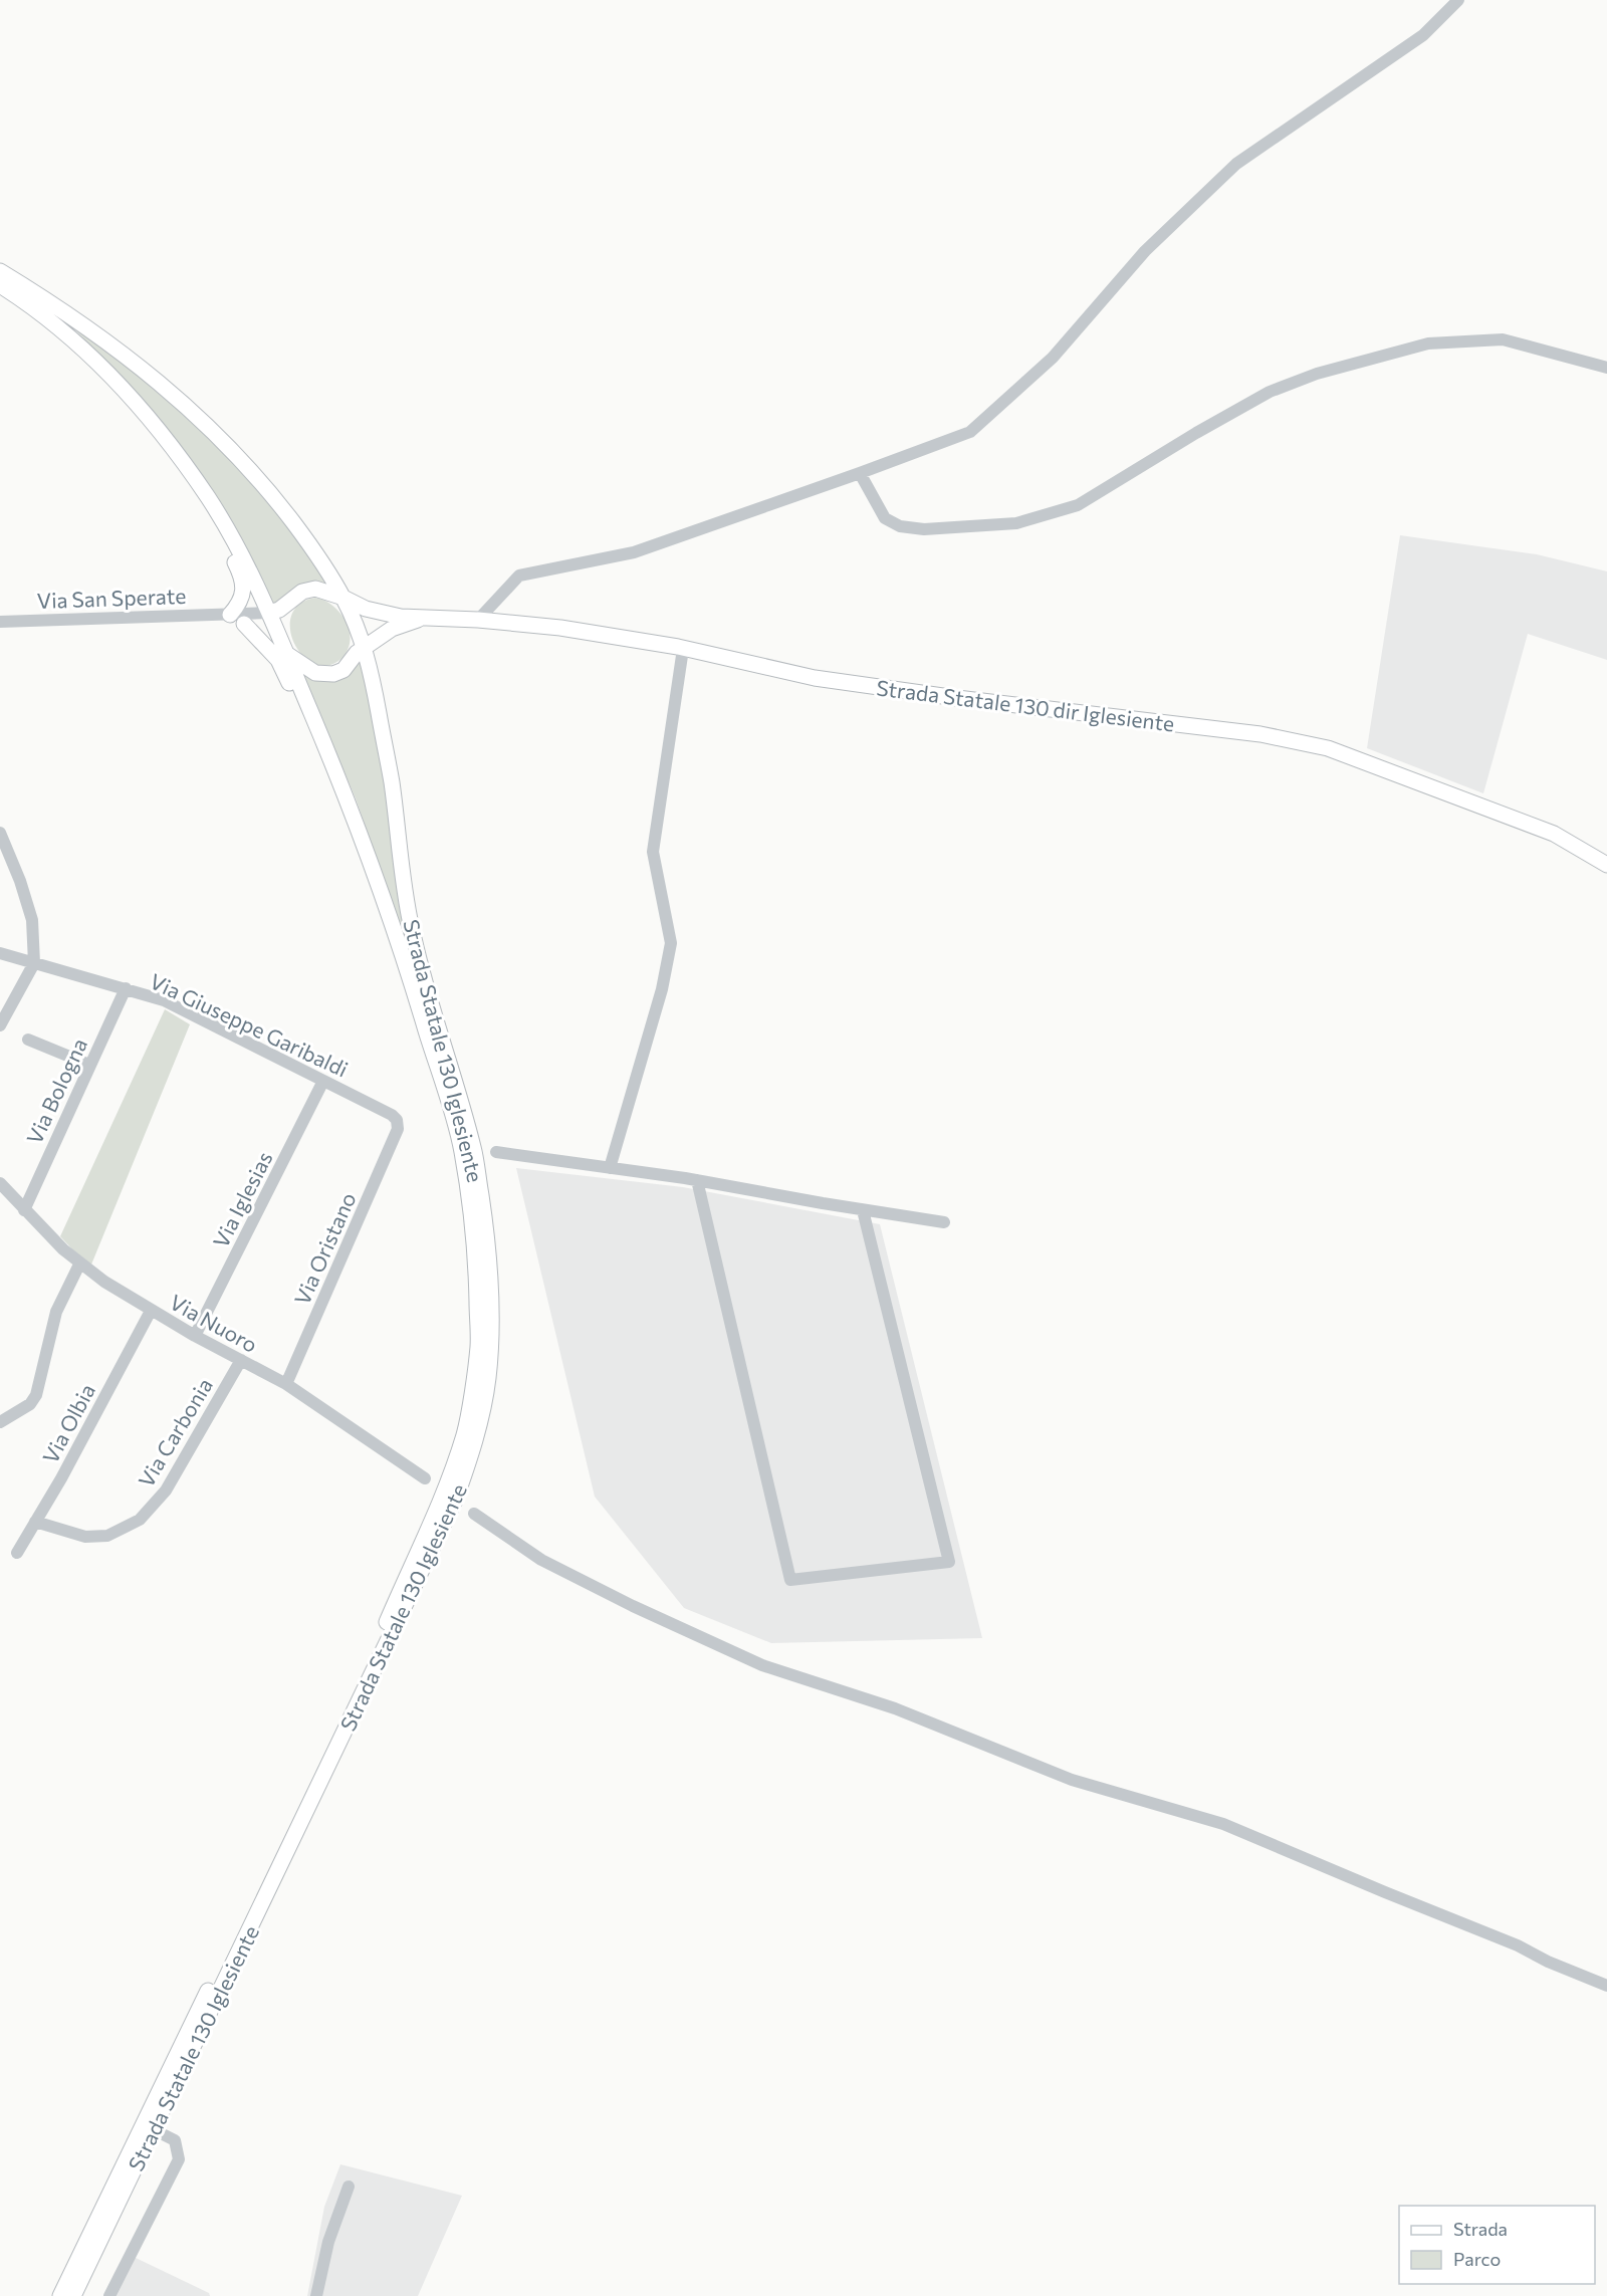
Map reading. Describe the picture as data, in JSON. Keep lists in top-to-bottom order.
{
  "streets": {
    "main road": ["Strada Statale 130 dir Iglesiente", "Strada Statale 130 Iglesiente"],
    "street": [
      "Via San Sperate",
      "Via Giuseppe Garibaldi",
      "Via Bologna",
      "Via Iglesias",
      "Via Oristano",
      "Via Nuoro",
      "Via Olbia",
      "Via Carbonia"
    ]
  },
  "crossings": [
    ["Via San Sperate", "Strada Statale 130 dir Iglesiente"],
    ["Via San Sperate", "Strada Statale 130 Iglesiente"],
    ["Strada Statale 130 dir Iglesiente", "Strada Statale 130 Iglesiente"],
    ["Via Giuseppe Garibaldi", "Via Bologna"],
    ["Via Giuseppe Garibaldi", "Via Iglesias"],
    ["Via Giuseppe Garibaldi", "Via Oristano"],
    ["Via Bologna", "Via Nuoro"],
    ["Via Iglesias", "Via Nuoro"],
    ["Via Oristano", "Via Nuoro"],
    ["Via Nuoro", "Via Olbia"],
    ["Via Nuoro", "Via Carbonia"],
    ["Via Olbia", "Via Carbonia"]
  ],
  "legend": ["Strada", "Parco"]
}
